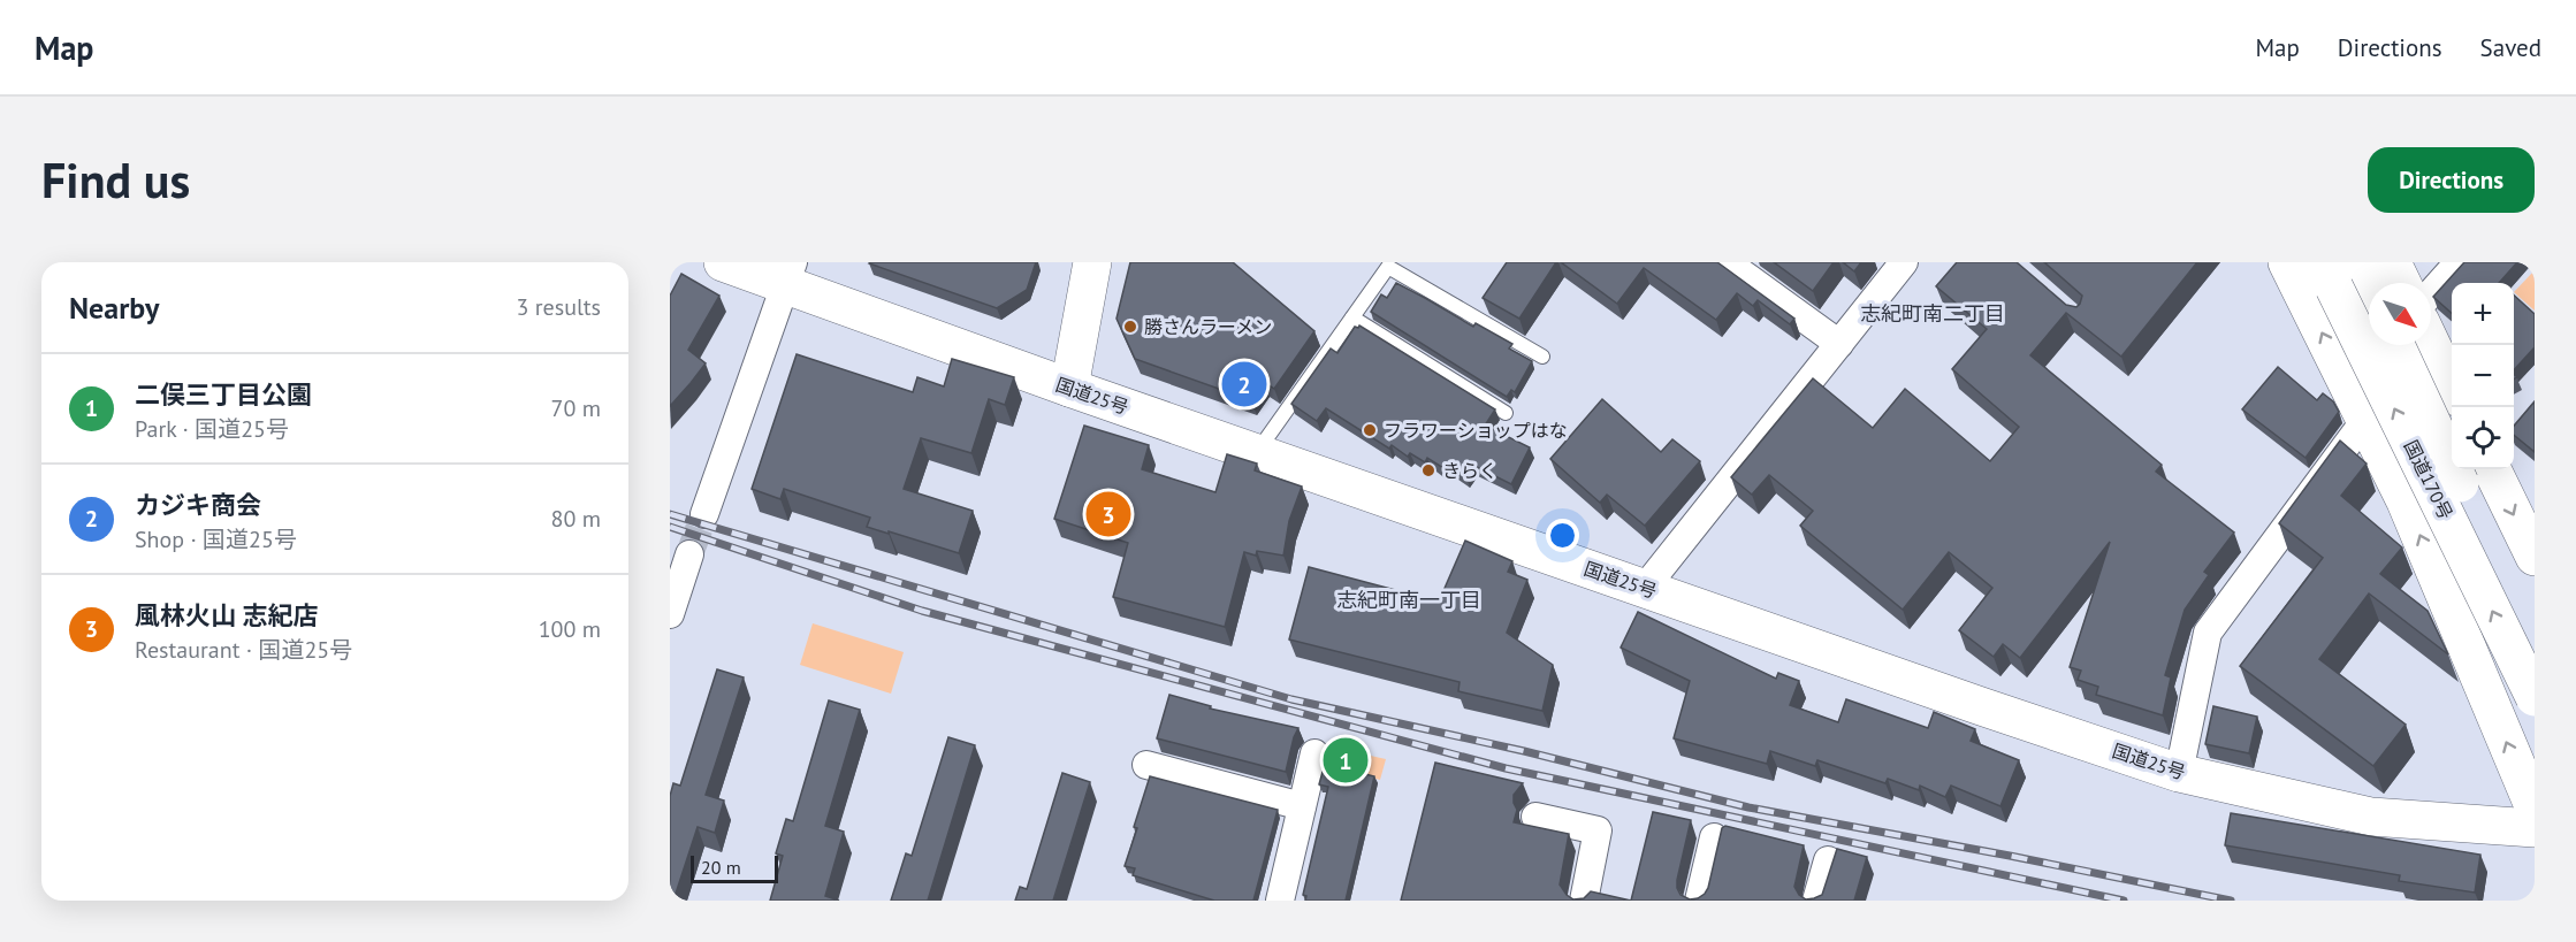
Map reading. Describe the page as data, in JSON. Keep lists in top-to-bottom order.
{
  "streets": {
    "highway": ["国道25号", "国道170号"]
  },
  "districts": ["志紀町南二丁目", "志紀町南一丁目"],
  "places": ["勝さんラーメン", "フラワーショップはな", "きらく"],
  "scale_bar": "20 m",
  "north": "bottom right",
  "page": {
    "header": "Map",
    "nav": ["Map", "Directions", "Saved"],
    "buttons": "Directions",
    "title": "Find us",
    "heading": ["Nearby", "3 results"],
    "map_buttons": ["+", "−"],
    "list": [
      {
        "mark": "1",
        "name": "二俣三丁目公園",
        "note": "Park · 国道25号",
        "value": "70 m"
      },
      {
        "mark": "2",
        "name": "カジキ商会",
        "note": "Shop · 国道25号",
        "value": "80 m"
      },
      {
        "mark": "3",
        "name": "風林火山 志紀店",
        "note": "Restaurant · 国道25号",
        "value": "100 m"
      }
    ],
    "pins": ["2", "3", "1"],
    "scale": "20 m"
  }
}
